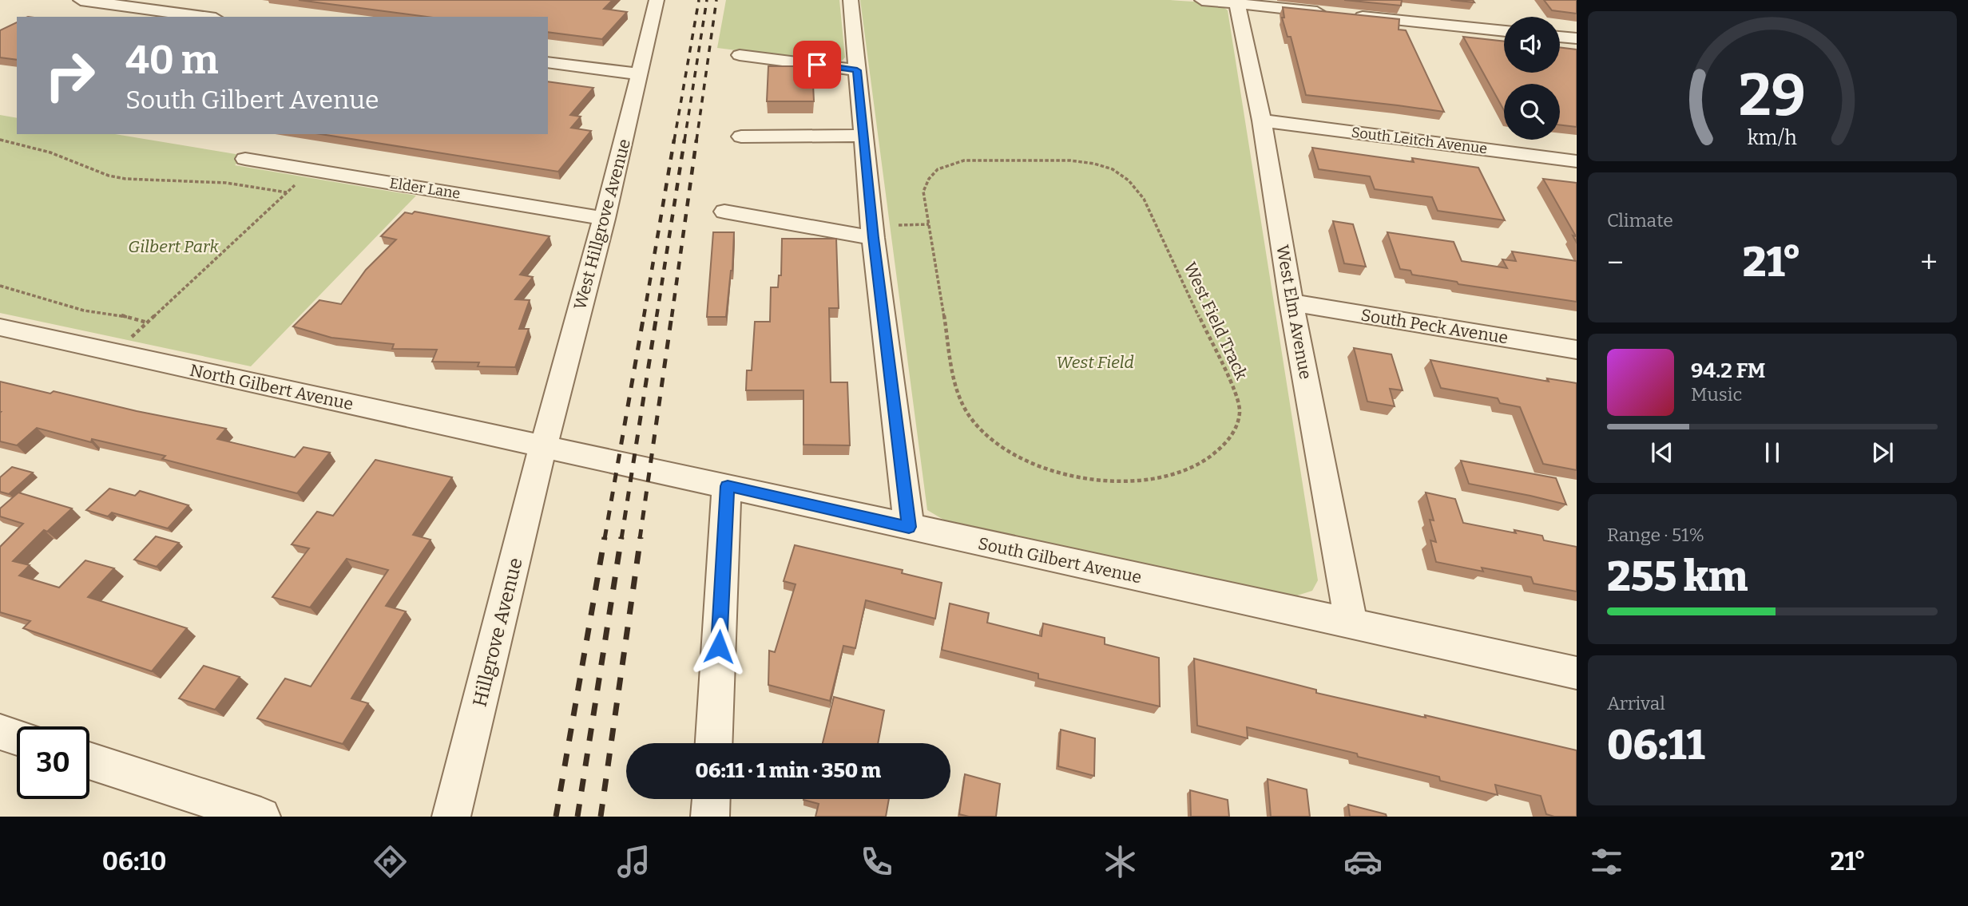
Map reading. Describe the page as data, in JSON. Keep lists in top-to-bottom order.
{
  "streets": {
    "street": [
      "South Leitch Avenue",
      "Elder Lane",
      "West Hillgrove Avenue",
      "West Elm Avenue",
      "South Peck Avenue",
      "North Gilbert Avenue",
      "South Gilbert Avenue",
      "Hillgrove Avenue"
    ],
    "path": ["West Field Track"]
  },
  "crossings": [
    ["South Leitch Avenue", "West Elm Avenue"],
    ["Elder Lane", "West Hillgrove Avenue"],
    ["West Hillgrove Avenue", "North Gilbert Avenue"],
    ["West Hillgrove Avenue", "South Gilbert Avenue"],
    ["West Hillgrove Avenue", "Hillgrove Avenue"],
    ["West Elm Avenue", "South Peck Avenue"],
    ["West Elm Avenue", "South Gilbert Avenue"],
    ["North Gilbert Avenue", "South Gilbert Avenue"],
    ["North Gilbert Avenue", "Hillgrove Avenue"],
    ["South Gilbert Avenue", "Hillgrove Avenue"]
  ],
  "parks": ["Gilbert Park", "West Field"],
  "page": {
    "turn": ["40 m", "South Gilbert Avenue"],
    "tile": [
      "Climate",
      ["Range · 51%", "255 km"],
      ["Arrival", "06:11"]
    ],
    "heat": ["−", "21°", "+"],
    "song": ["94.2 FM", "Music"],
    "limit": "30",
    "trip": "06:11 · 1 min · 350 m",
    "tabs": ["06:10", "21°"],
    "gauge": ["29", "km/h"]
  }
}
